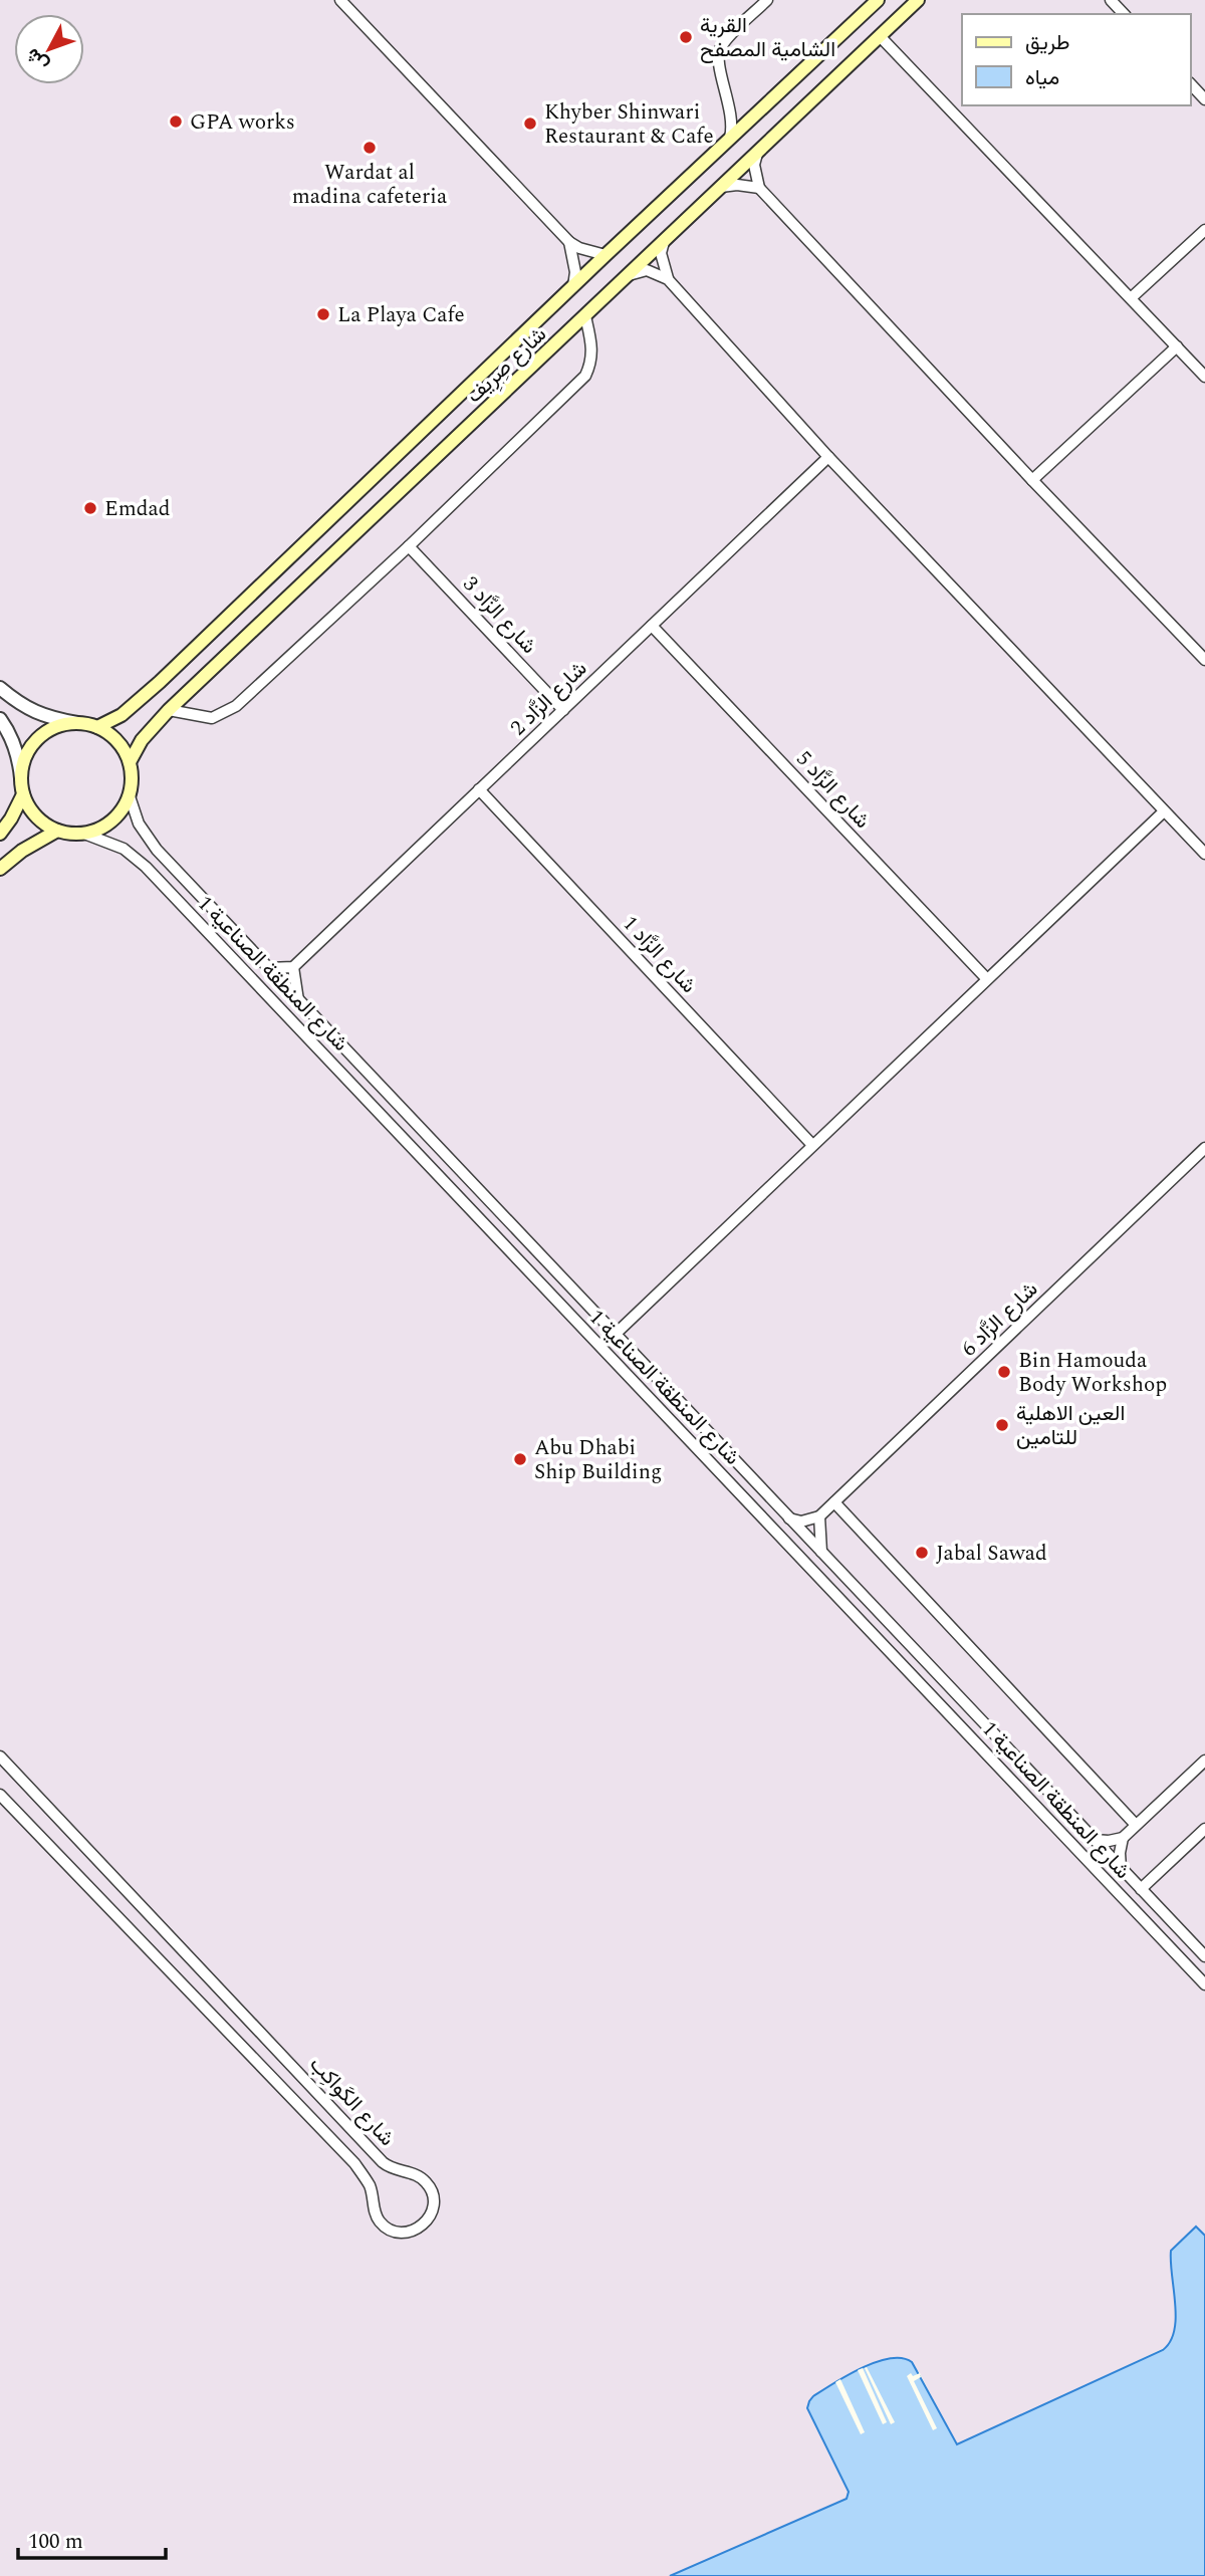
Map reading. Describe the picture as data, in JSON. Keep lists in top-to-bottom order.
{
  "streets": {
    "main road": ["شارع صِرِيف"],
    "street": [
      "شارع الزَّاد 3",
      "شارع الزَّاد 2",
      "شارع الزَّاد 5",
      "شارع الزَّاد 1",
      "شارع المنطقة الصناعية 1",
      "شارع الزَّاد 6",
      "شارع الكَواكِب"
    ]
  },
  "crossings": [
    ["شارع صِرِيف", "شارع المنطقة الصناعية 1"],
    ["شارع الزَّاد 3", "شارع الزَّاد 2"],
    ["شارع الزَّاد 2", "شارع الزَّاد 5"],
    ["شارع الزَّاد 2", "شارع الزَّاد 1"]
  ],
  "places": [
    "القرية الشامية المصفح",
    "GPA works",
    "Khyber Shinwari Restaurant & Cafe",
    "Wardat al madina cafeteria",
    "La Playa Cafe",
    "Emdad",
    "Bin Hamouda Body Workshop",
    "العين الاهلية للتامين",
    "Abu Dhabi Ship Building",
    "Jabal Sawad"
  ],
  "legend": ["طريق", "مياه"],
  "scale_bar": "100 m",
  "north": "bottom left"
}
